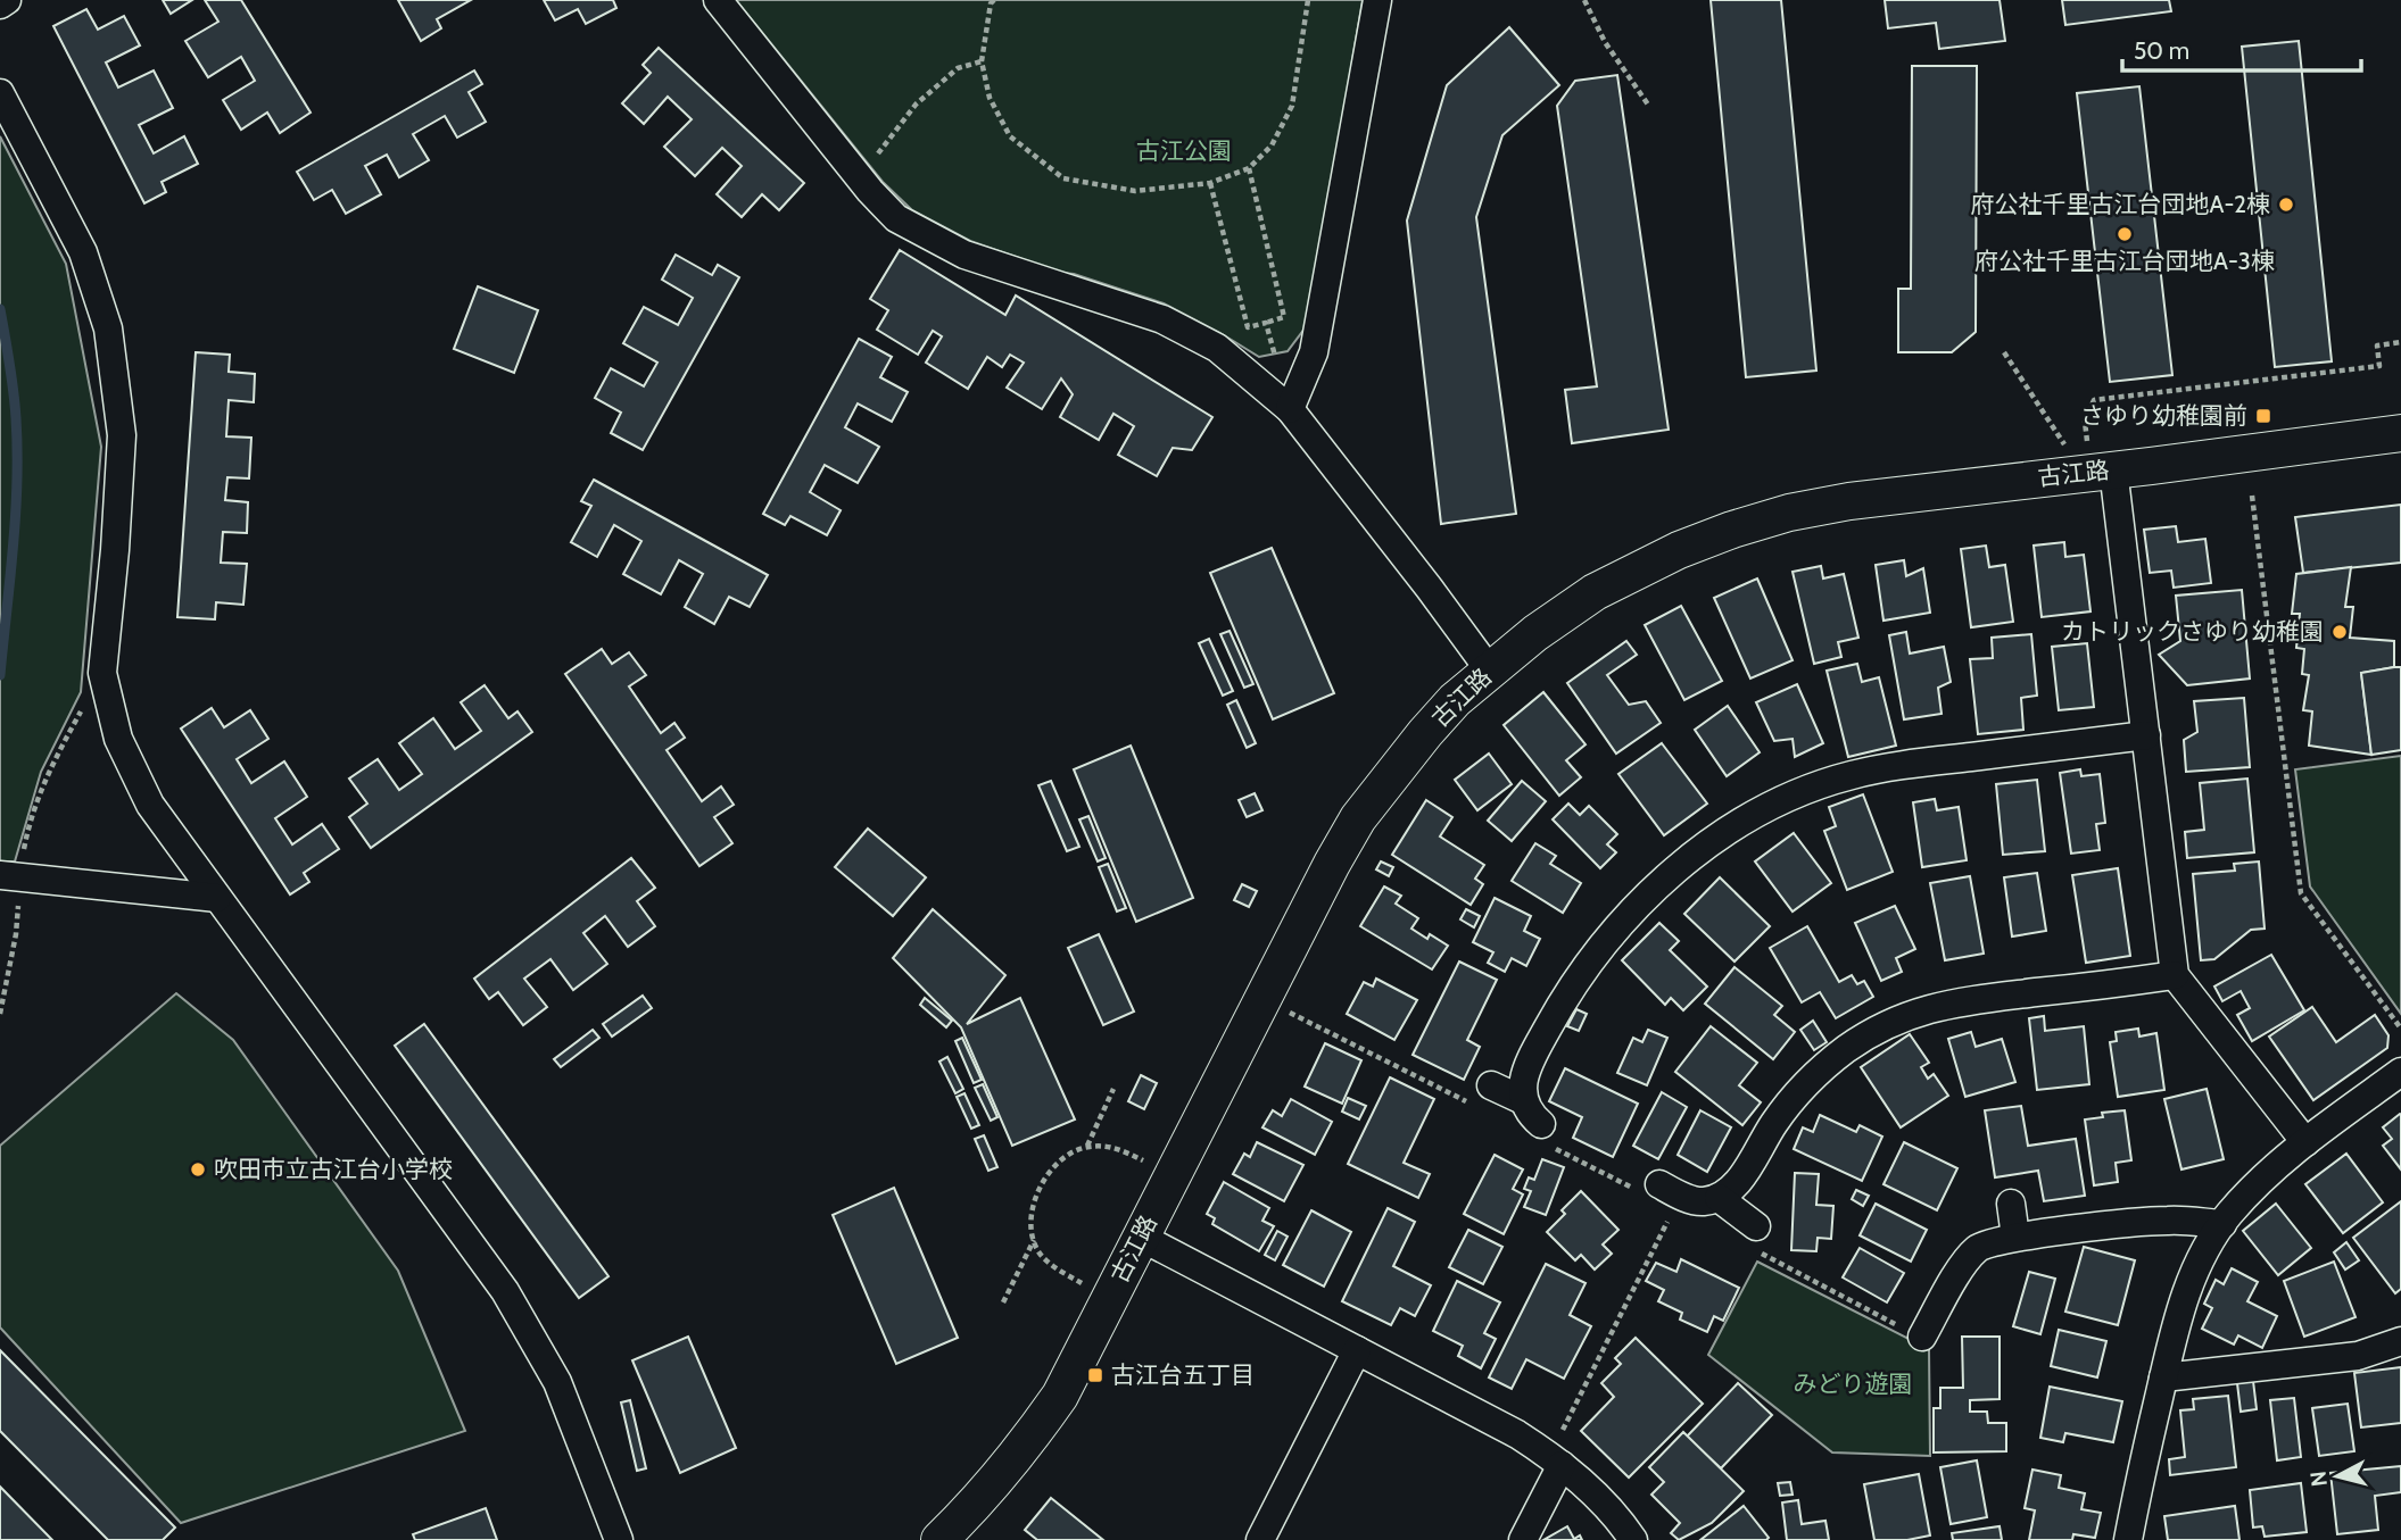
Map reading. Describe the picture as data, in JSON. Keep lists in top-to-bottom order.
{
  "streets": {
    "street": ["古江路"]
  },
  "parks": ["古江公園", "みどり遊園"],
  "places": {
    "other": [
      "府公社千里古江台団地A-2棟",
      "府公社千里古江台団地A-3棟",
      "カトリックさゆり幼稚園",
      "吹田市立古江台小学校"
    ],
    "transit": ["さゆり幼稚園前", "古江台五丁目"]
  },
  "scale_bar": "50 m",
  "north": "left"
}
